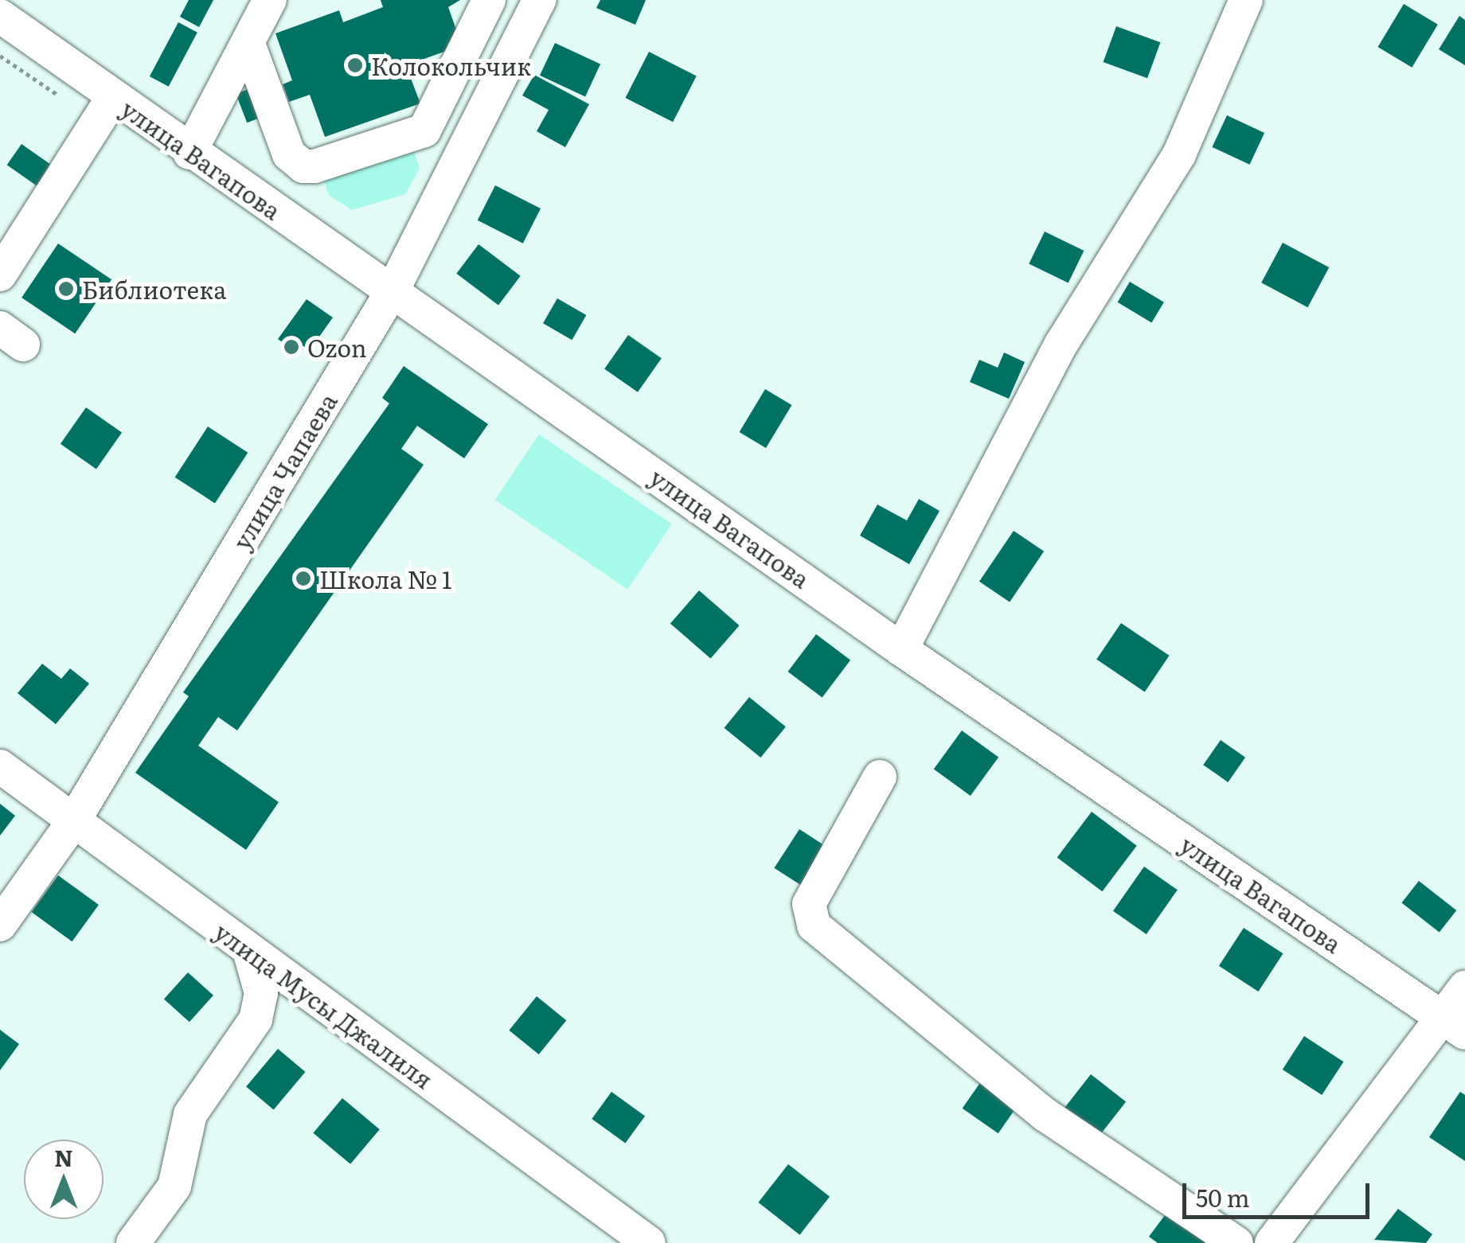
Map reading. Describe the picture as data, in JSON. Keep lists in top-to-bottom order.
{
  "streets": {
    "street": ["улица Вагапова", "улица Чапаева", "улица Мусы Джалиля"]
  },
  "crossings": [
    ["улица Вагапова", "улица Чапаева"],
    ["улица Чапаева", "улица Мусы Джалиля"]
  ],
  "places": [
    "Колокольчик",
    "Библиотека",
    "Ozon",
    "Школа № 1"
  ],
  "scale_bar": "50 m",
  "north": "top"
}
